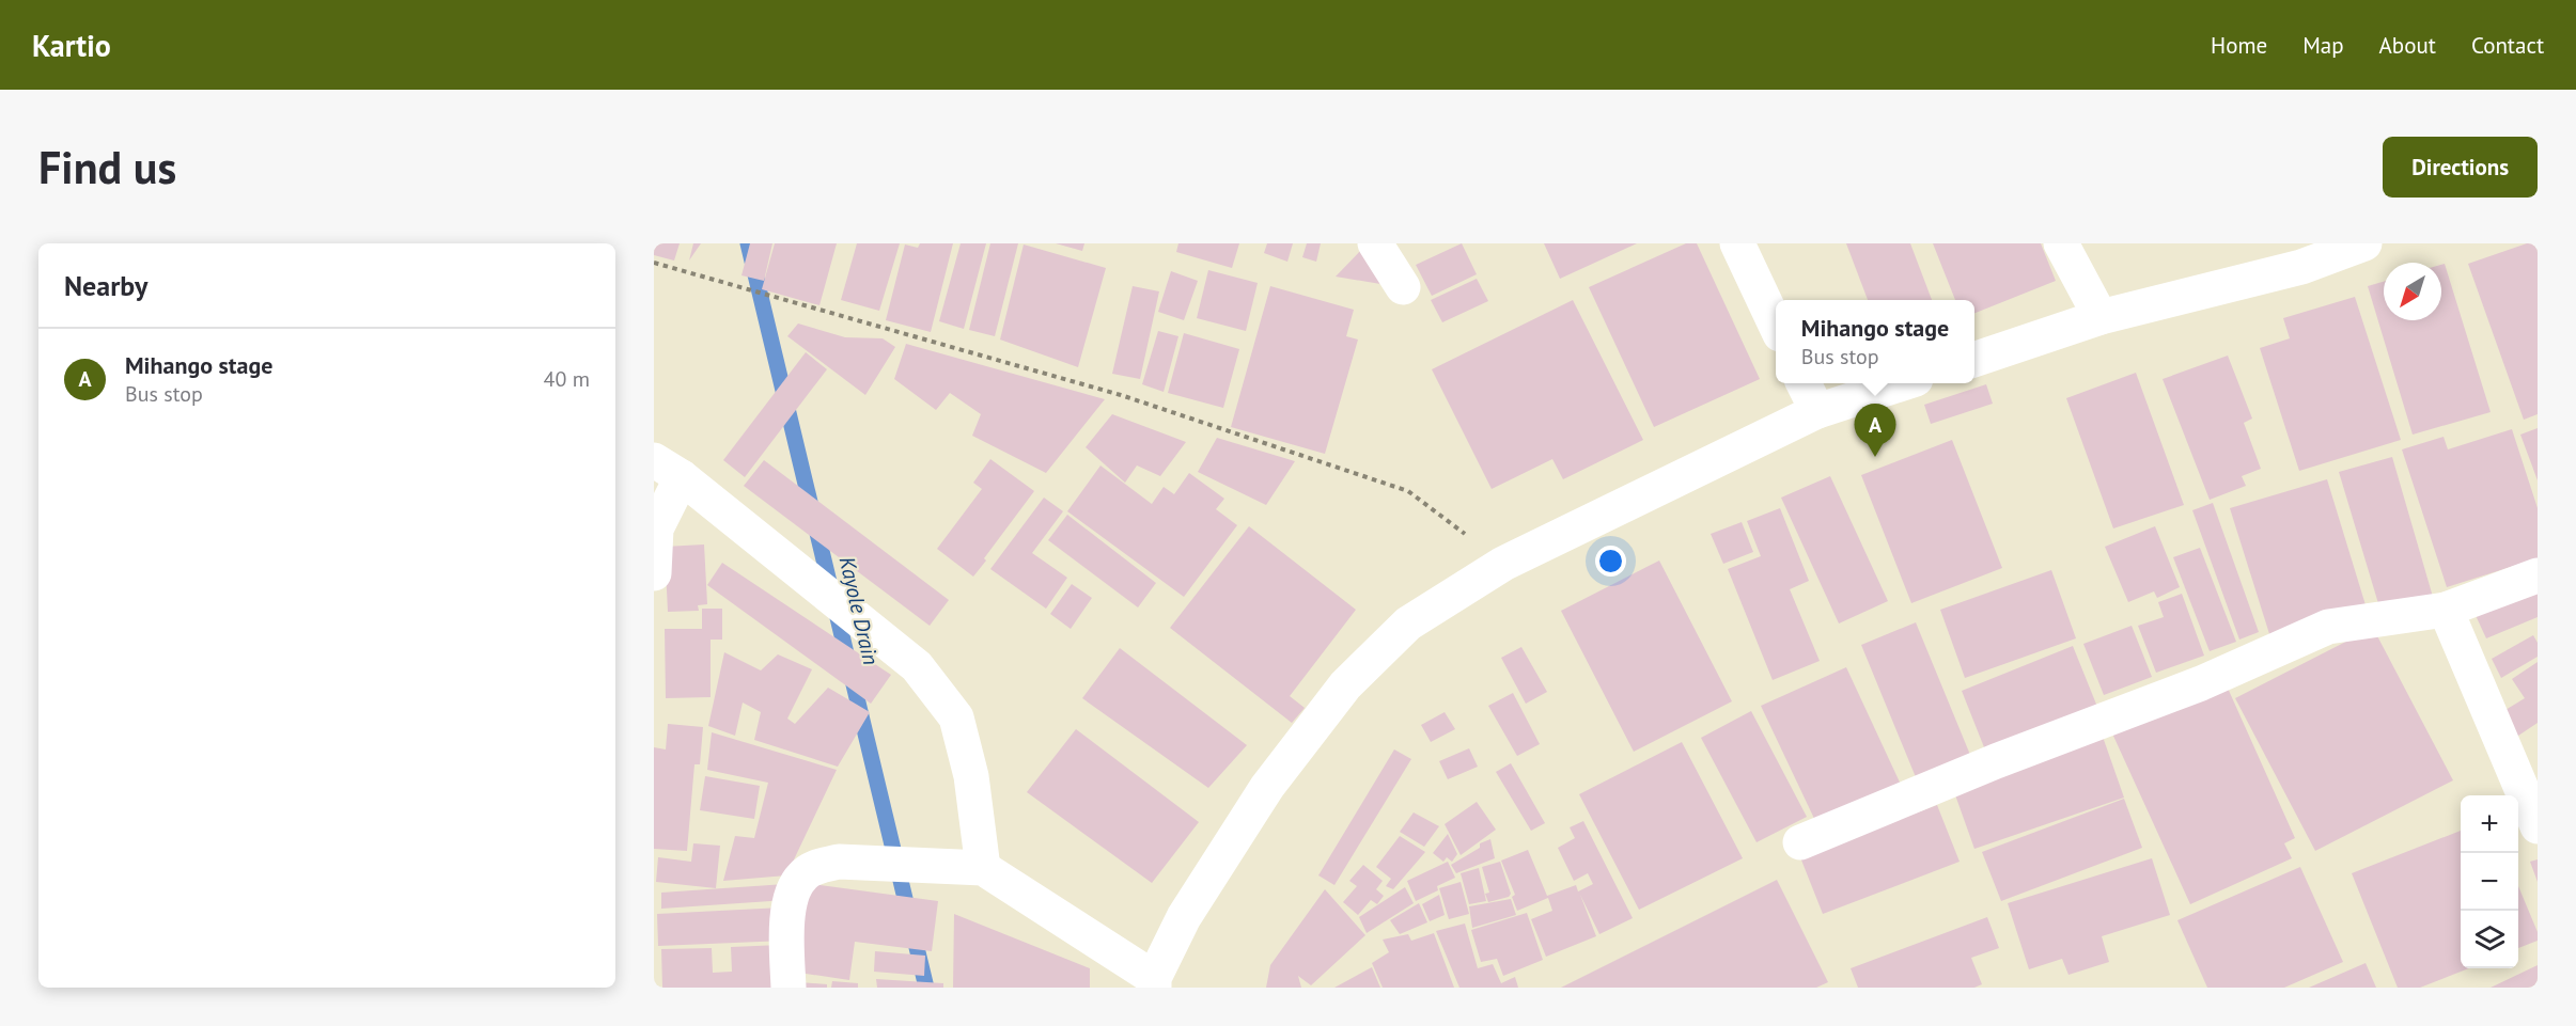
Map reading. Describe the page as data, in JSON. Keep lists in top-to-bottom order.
{
  "water": ["Kayole Drain"],
  "north": "bottom left",
  "page": {
    "header": "Kartio",
    "nav": [
      "Home",
      "Map",
      "About",
      "Contact"
    ],
    "buttons": "Directions",
    "title": "Find us",
    "heading": "Nearby",
    "popup": ["Mihango stage", "Bus stop"],
    "list": [
      {
        "mark": "A",
        "name": "Mihango stage",
        "note": "Bus stop",
        "value": "40 m"
      }
    ],
    "pins": "A",
    "map_buttons": ["+", "−"]
  }
}
